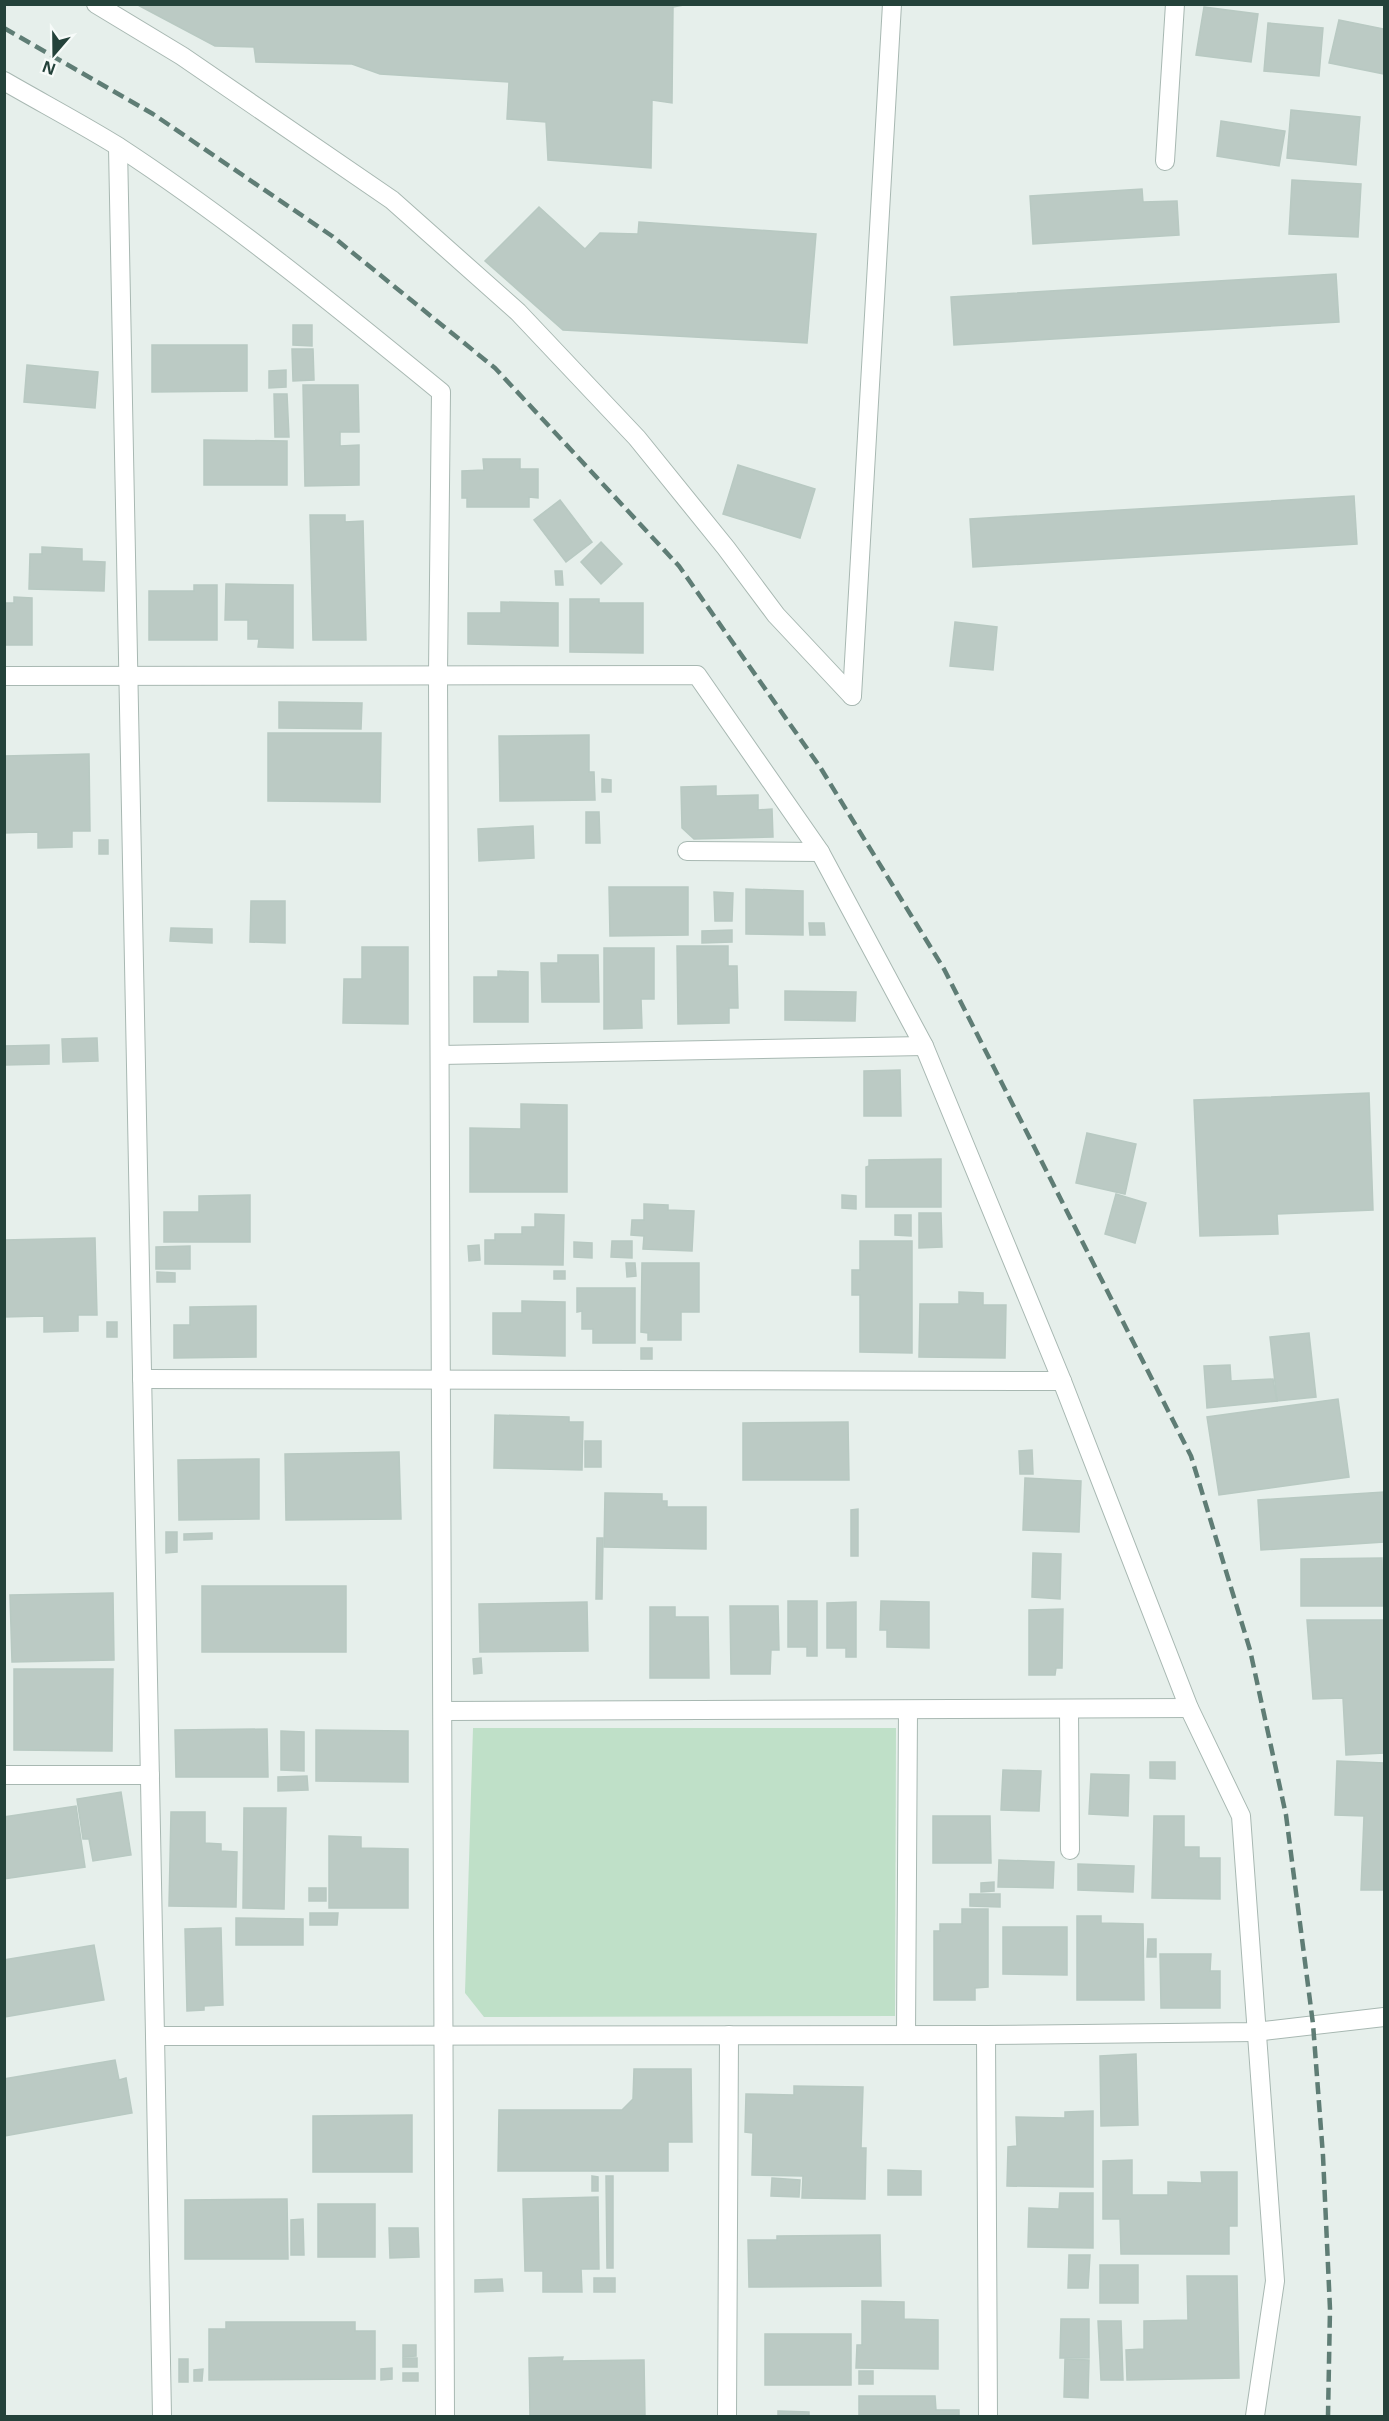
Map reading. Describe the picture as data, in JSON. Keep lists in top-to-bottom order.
{
  "north": "bottom"
}
